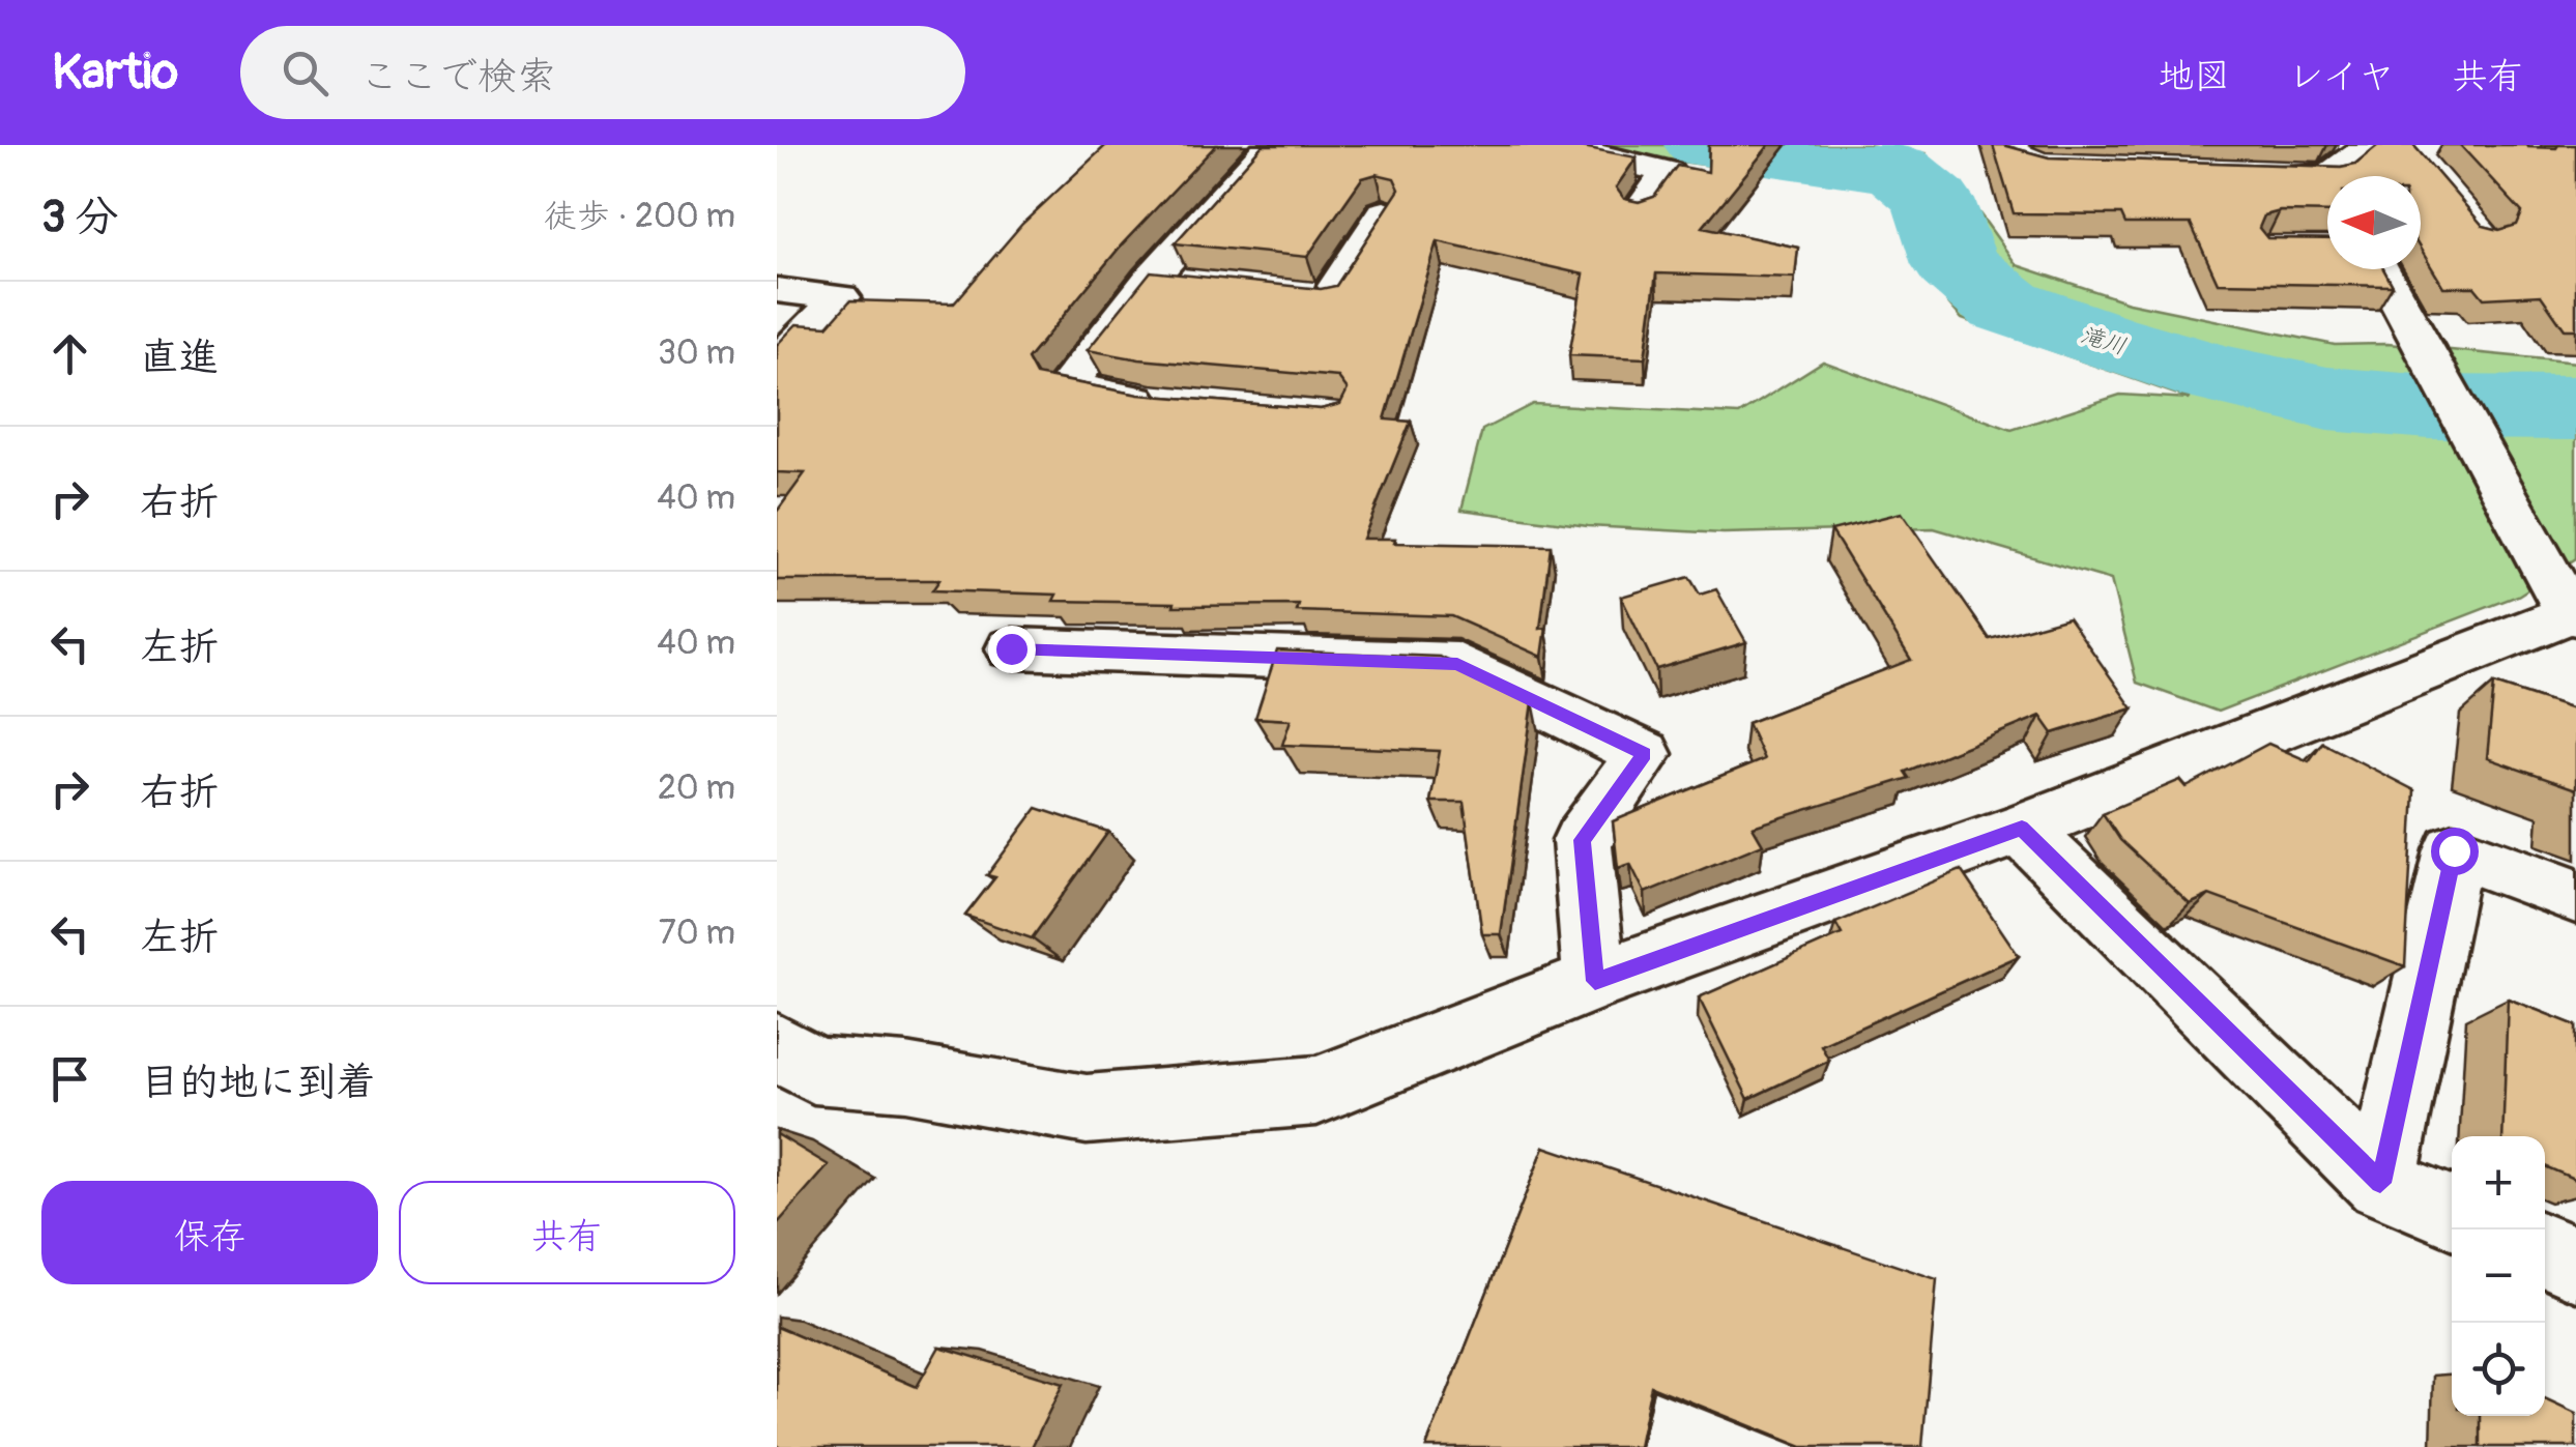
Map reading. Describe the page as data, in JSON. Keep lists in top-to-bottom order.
{
  "water": ["滝川"],
  "north": "left",
  "page": {
    "header": "Kartio",
    "search": "ここで検索",
    "nav": ["地図", "レイヤ", "共有"],
    "heading": ["3 分", "徒歩 · 200 m"],
    "list": [
      ["直進", "30 m"],
      ["右折", "40 m"],
      ["左折", "40 m"],
      ["右折", "20 m"],
      ["左折", "70 m"],
      "目的地に到着"
    ],
    "map_buttons": ["+", "−"],
    "buttons": ["保存", "共有"]
  }
}
